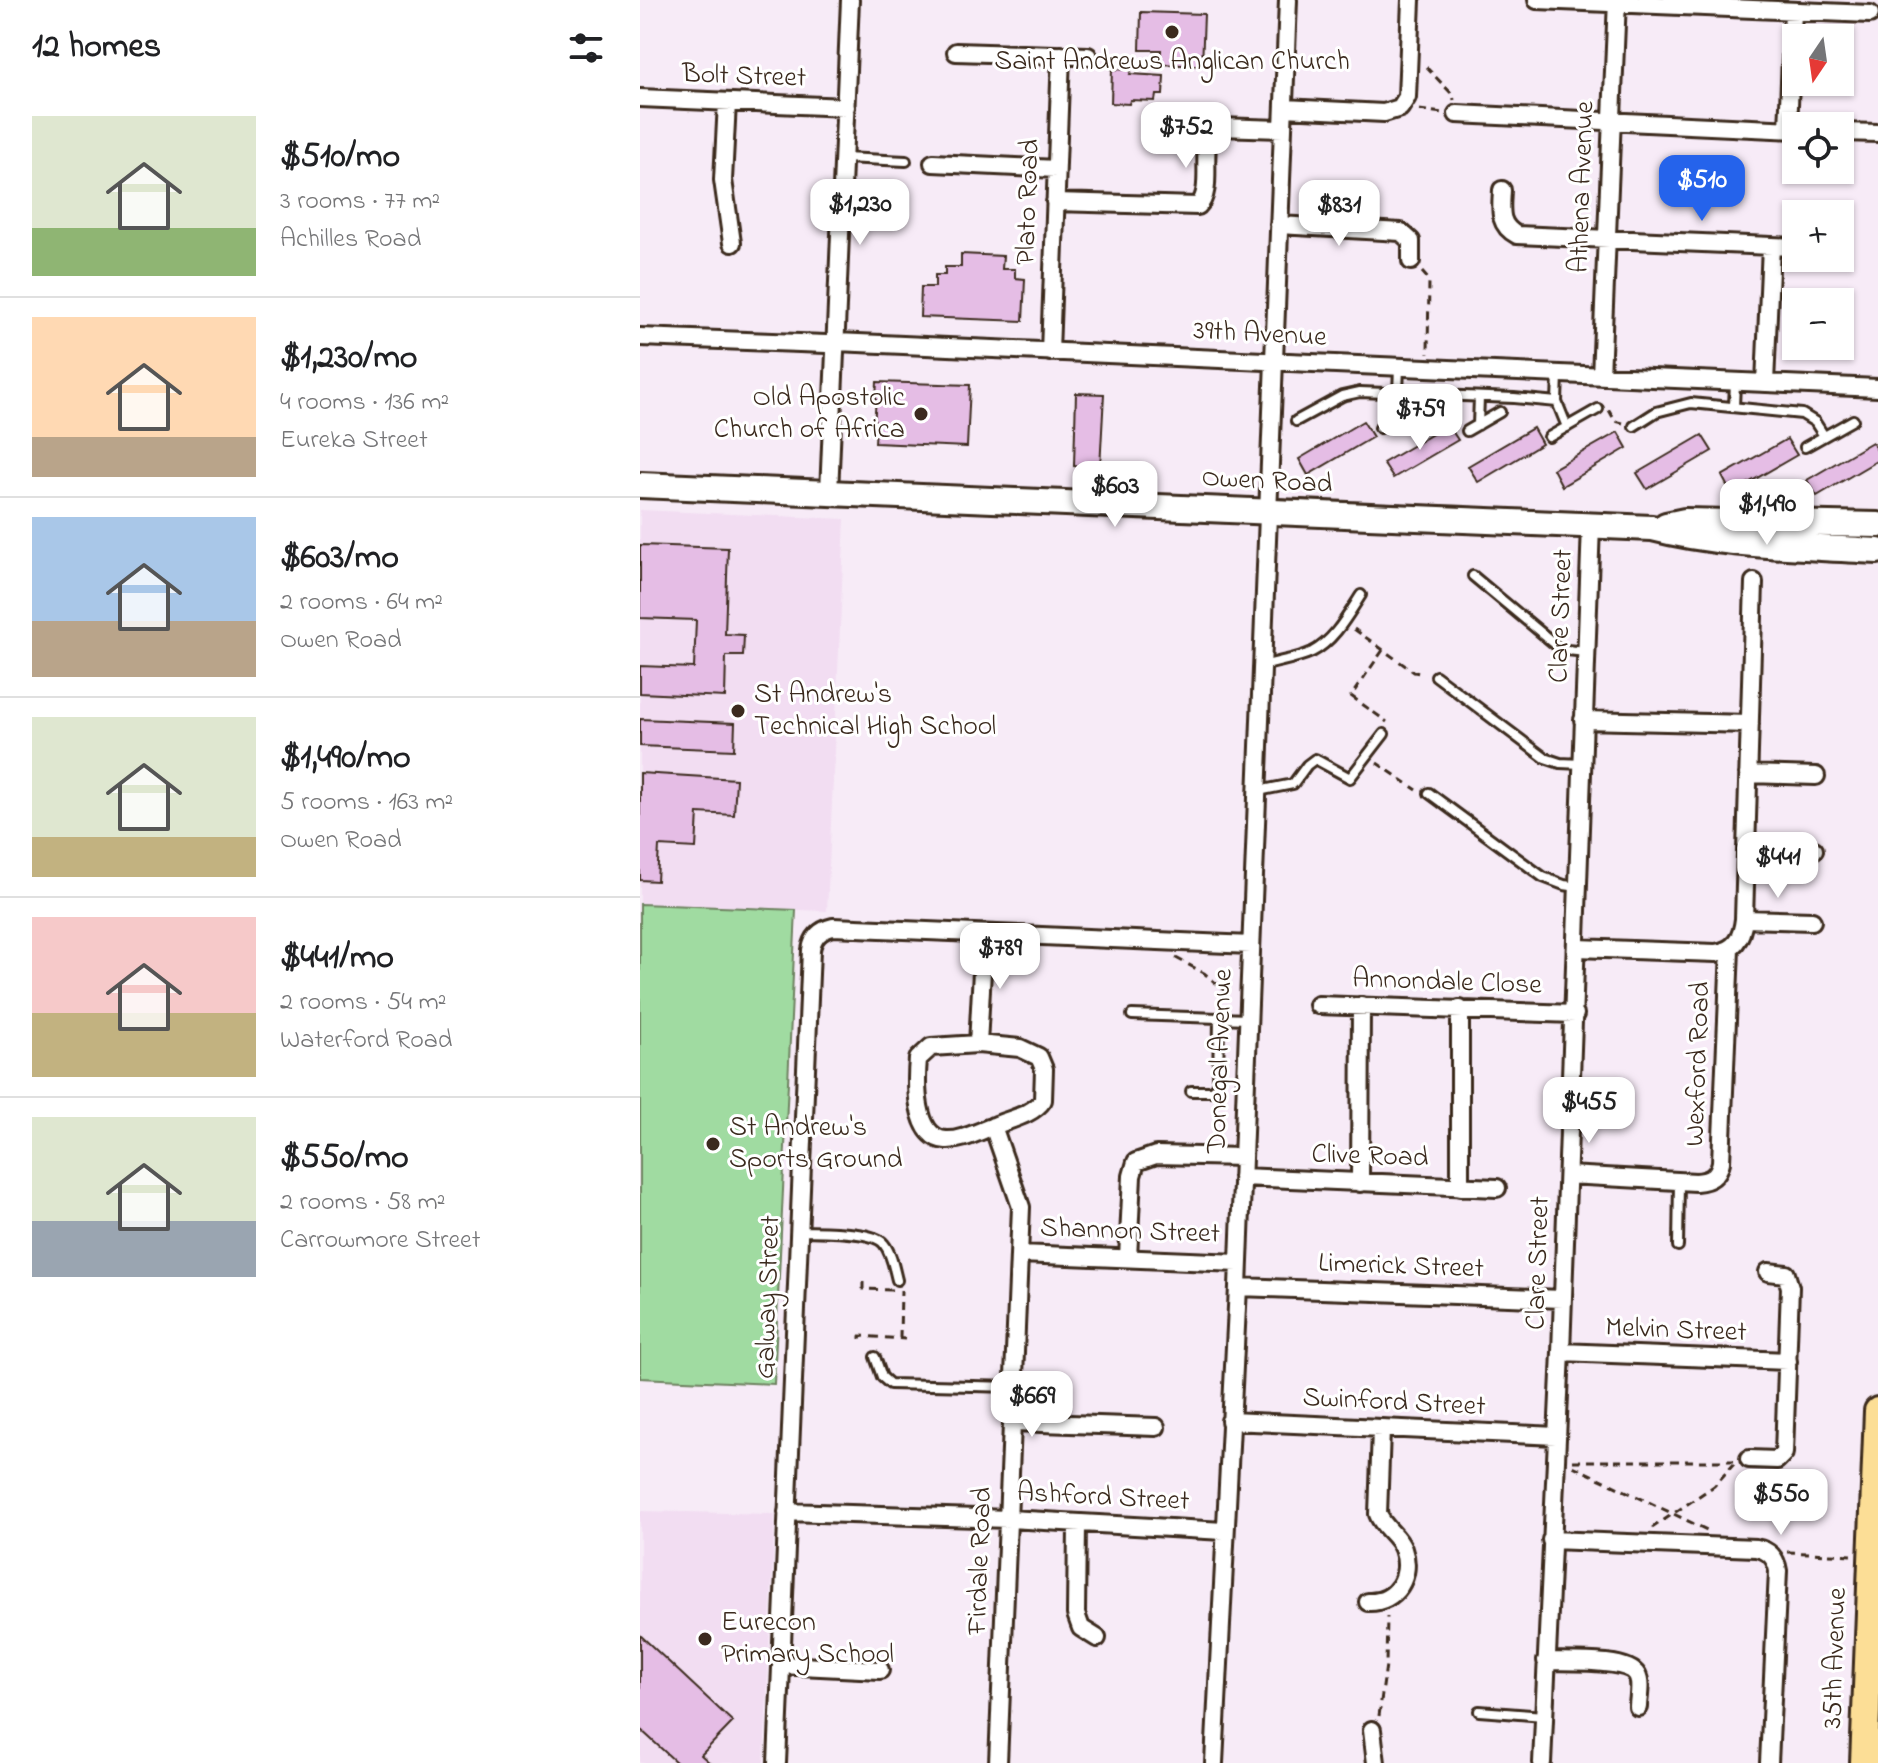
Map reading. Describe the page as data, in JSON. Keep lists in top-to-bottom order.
{
  "streets": {
    "main road": ["35th Avenue"],
    "street": [
      "Bolt Street",
      "Athena Avenue",
      "Plato Road",
      "39th Avenue",
      "Owen Road",
      "Clare Street",
      "Annondale Close",
      "Donegal Avenue",
      "Wexford Road",
      "Clive Road",
      "Shannon Street",
      "Limerick Street",
      "Galway Street",
      "Melvin Street",
      "Swinford Street",
      "Ashford Street",
      "Firdale Road"
    ]
  },
  "crossings": [
    ["Athena Avenue", "39th Avenue"],
    ["Plato Road", "39th Avenue"],
    ["39th Avenue", "Donegal Avenue"],
    ["Owen Road", "Clare Street"],
    ["Owen Road", "Donegal Avenue"],
    ["Clare Street", "Annondale Close"],
    ["Clare Street", "Wexford Road"],
    ["Clare Street", "Limerick Street"],
    ["Clare Street", "Melvin Street"],
    ["Clare Street", "Swinford Street"],
    ["Donegal Avenue", "Clive Road"],
    ["Donegal Avenue", "Shannon Street"],
    ["Donegal Avenue", "Limerick Street"],
    ["Donegal Avenue", "Galway Street"],
    ["Donegal Avenue", "Swinford Street"],
    ["Donegal Avenue", "Ashford Street"],
    ["Shannon Street", "Firdale Road"],
    ["Galway Street", "Ashford Street"],
    ["Ashford Street", "Firdale Road"]
  ],
  "places": [
    "Saint Andrews Anglican Church",
    "Old Apostolic Church of Africa",
    "St Andrew's Technical High School",
    "St Andrew's Sports Ground",
    "Eurecon Primary School"
  ],
  "north": "bottom",
  "page": {
    "heading": "12 homes",
    "map_buttons": ["+", "−"],
    "list": [
      {
        "name": "$510/mo",
        "note": "3 rooms · 77 m² · Achilles Road"
      },
      {
        "name": "$1,230/mo",
        "note": "4 rooms · 136 m² · Eureka Street"
      },
      {
        "name": "$603/mo",
        "note": "2 rooms · 64 m² · Owen Road"
      },
      {
        "name": "$1,490/mo",
        "note": "5 rooms · 163 m² · Owen Road"
      },
      {
        "name": "$441/mo",
        "note": "2 rooms · 54 m² · Waterford Road"
      },
      {
        "name": "$550/mo",
        "note": "2 rooms · 58 m² · Carrowmore Street"
      }
    ],
    "price": [
      "$752",
      "$510",
      "$1,230",
      "$831",
      "$759",
      "$603",
      "$1,490",
      "$441",
      "$789",
      "$455",
      "$669",
      "$550"
    ]
  }
}
